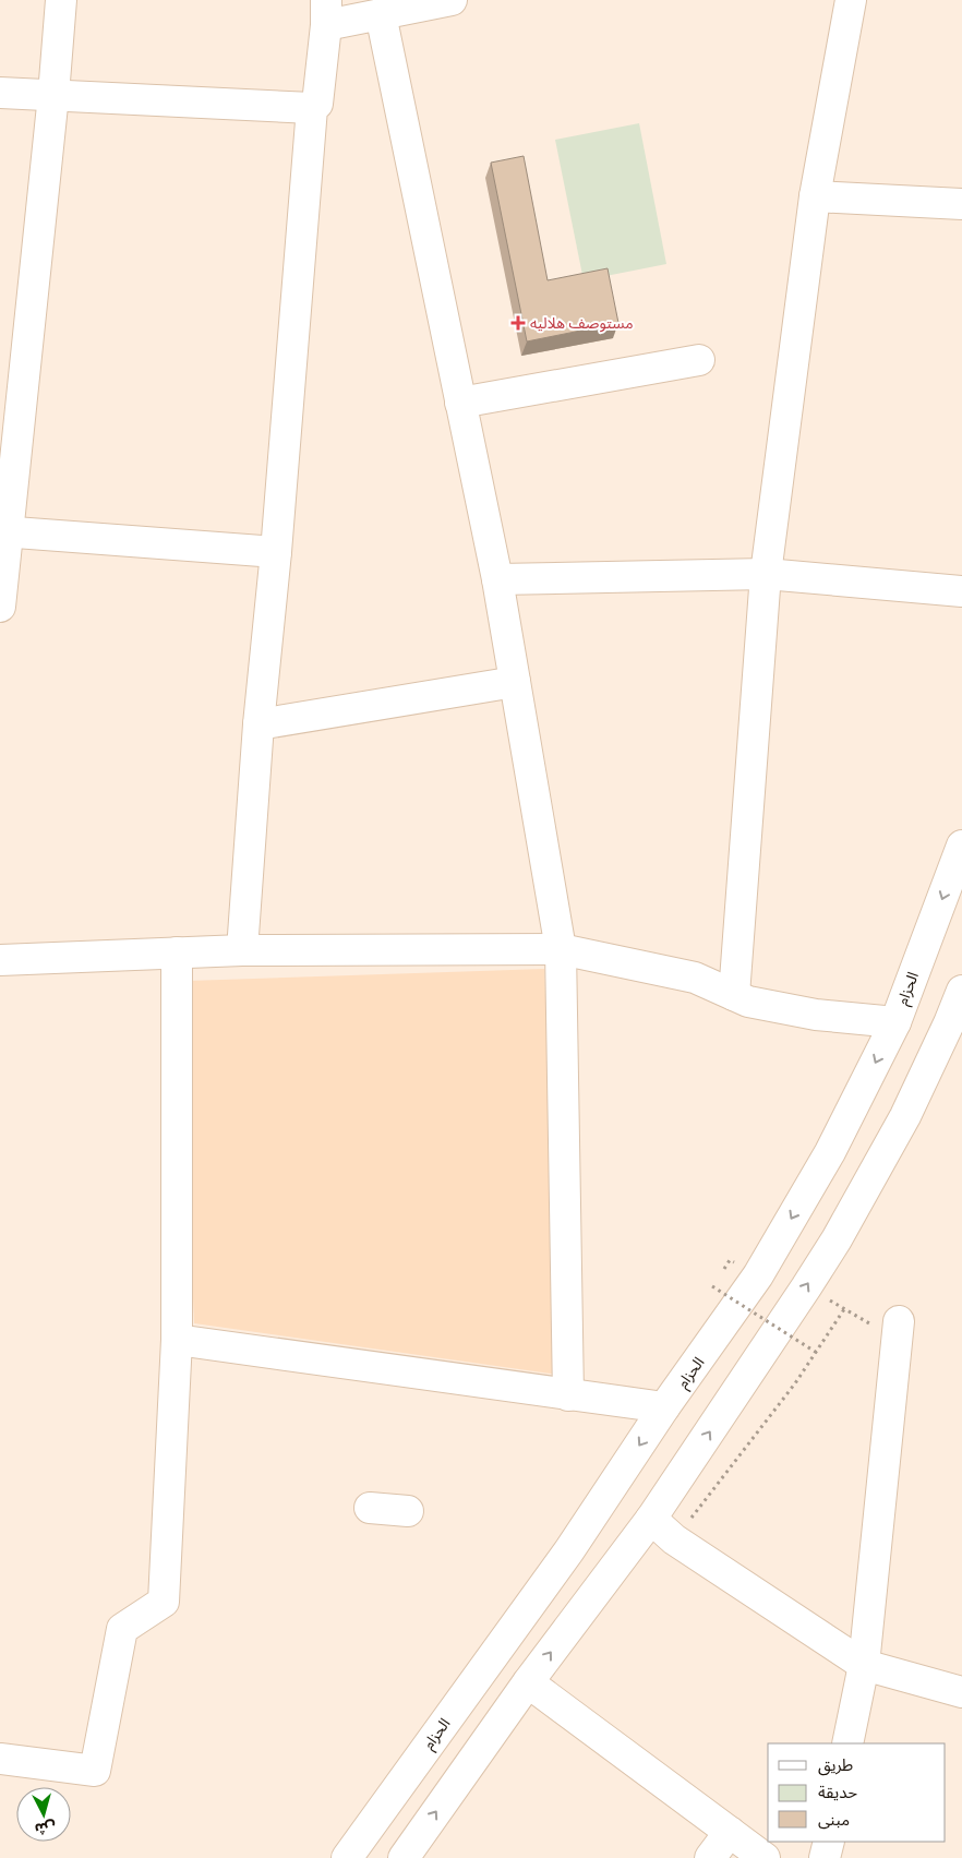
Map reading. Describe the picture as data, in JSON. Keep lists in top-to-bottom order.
{
  "streets": {
    "street": ["الحزام"]
  },
  "places": {
    "health": ["مستوصف هلاليه"]
  },
  "legend": ["طريق", "حديقة", "مبنى"],
  "north": "bottom"
}
